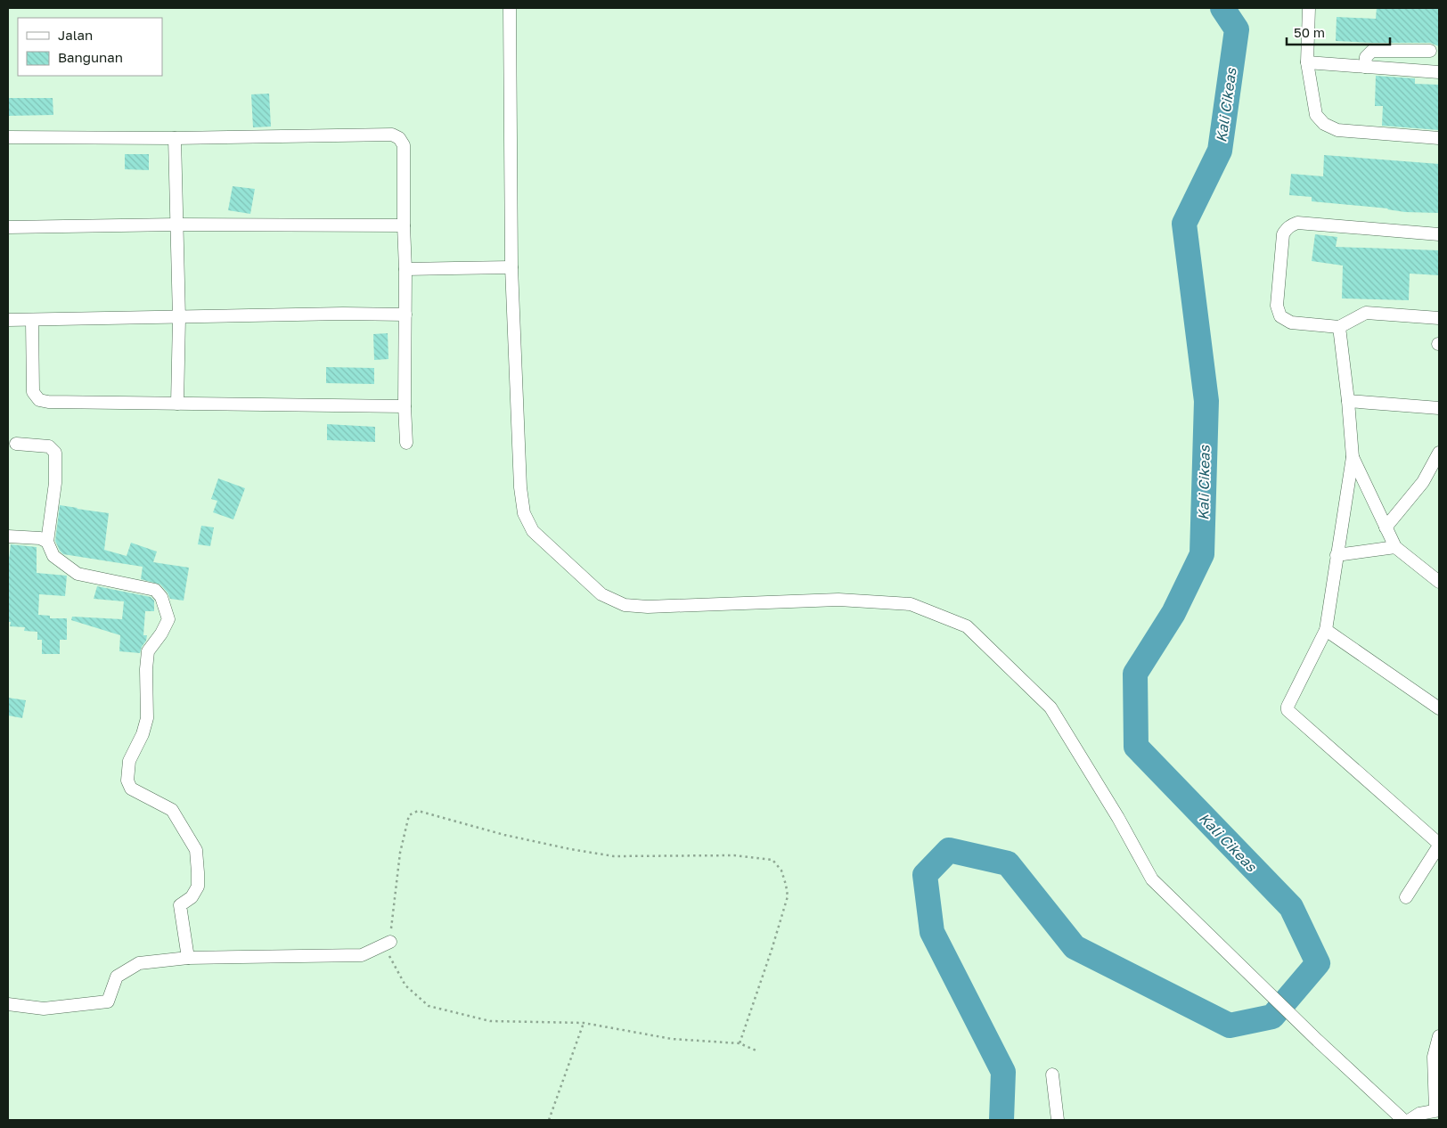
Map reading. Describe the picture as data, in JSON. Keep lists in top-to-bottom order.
{
  "water": ["Kali Cikeas"],
  "legend": ["Jalan", "Bangunan"],
  "scale_bar": "50 m"
}
